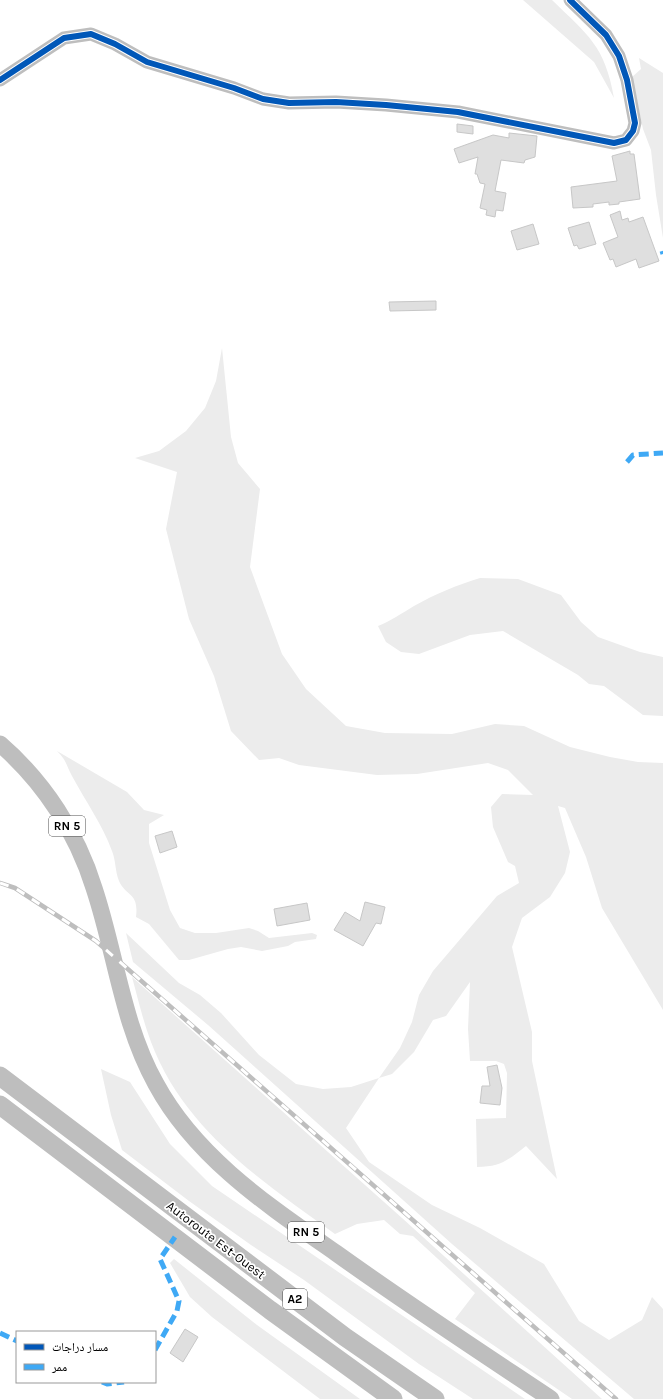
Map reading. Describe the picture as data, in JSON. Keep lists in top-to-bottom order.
{
  "streets": {
    "highway": ["Autoroute Est-Ouest", "A2"],
    "main road": ["RN 5"]
  },
  "legend": ["مسار دراجات", "ممر"]
}
